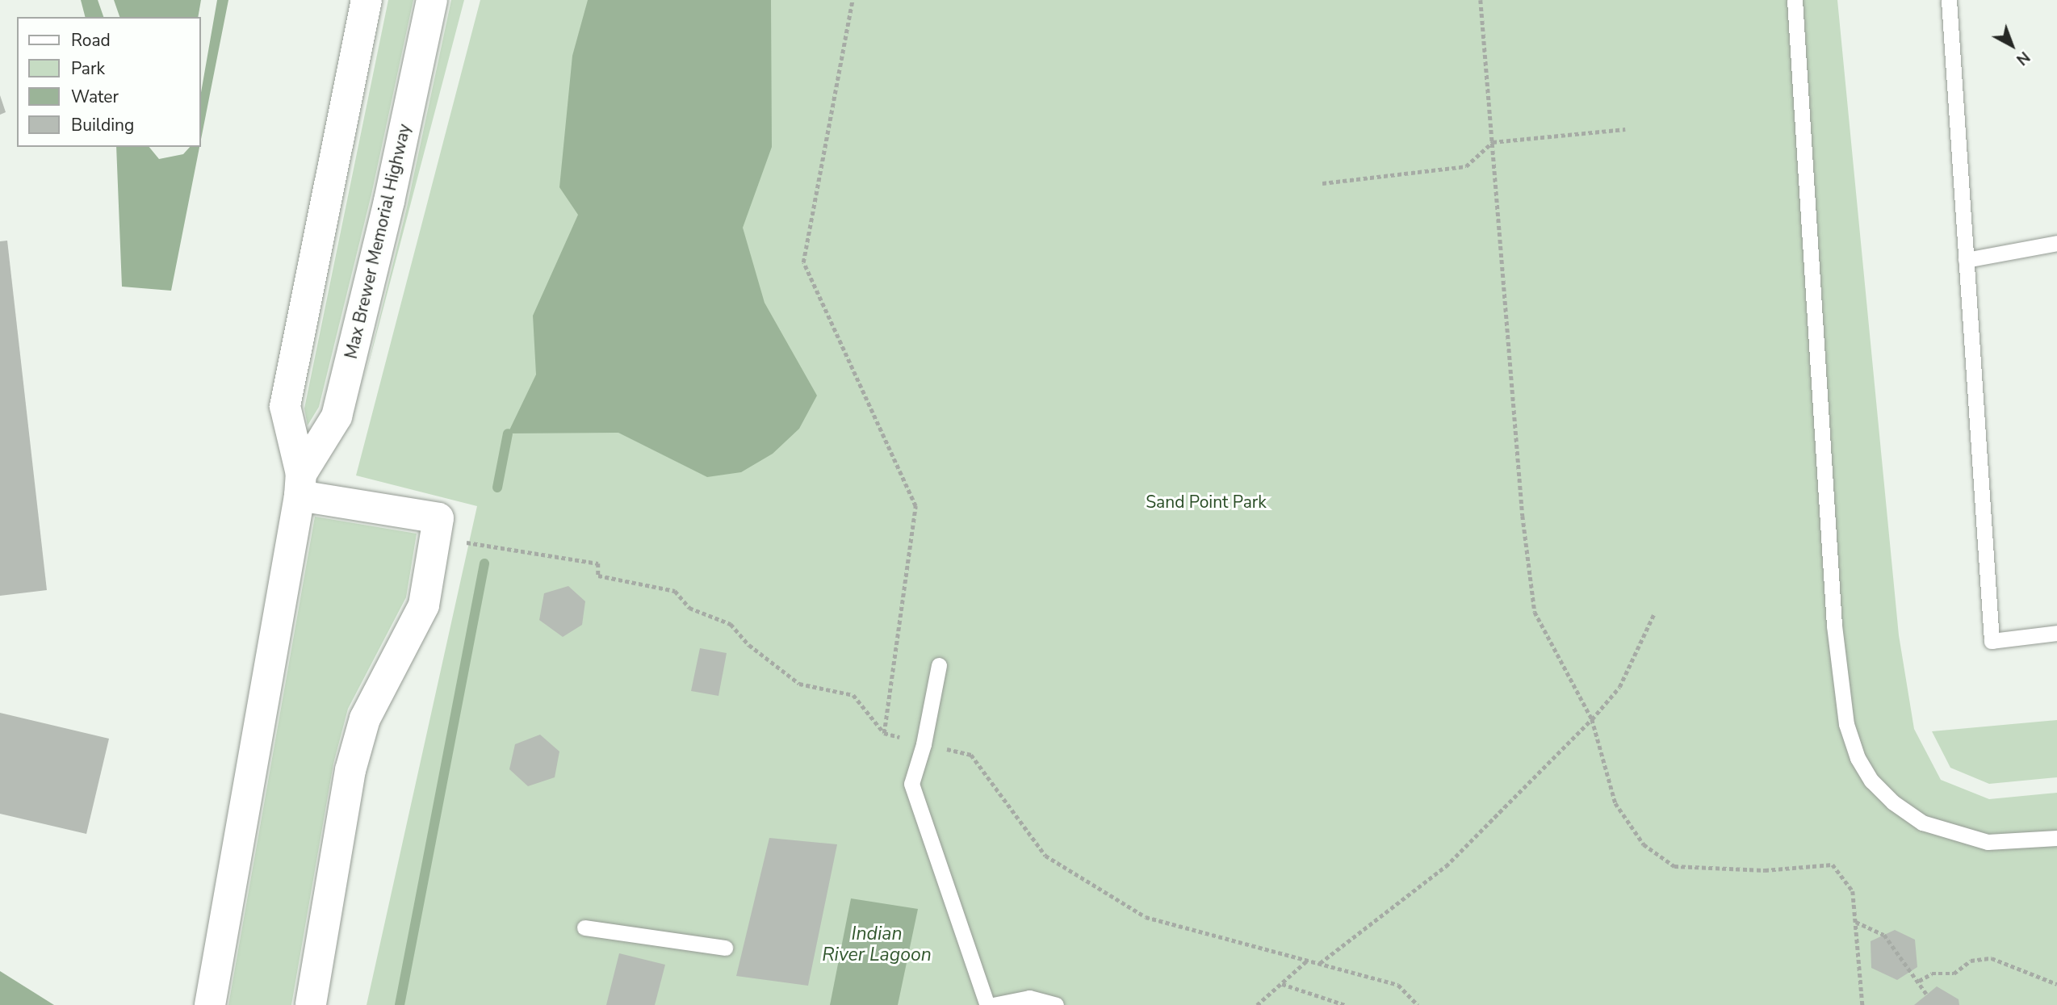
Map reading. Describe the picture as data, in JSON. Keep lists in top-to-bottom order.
{
  "streets": {
    "main road": ["Max Brewer Memorial Highway"]
  },
  "water": ["Indian River Lagoon"],
  "parks": ["Sand Point Park"],
  "legend": [
    "Road",
    "Park",
    "Water",
    "Building"
  ],
  "north": "bottom right"
}
